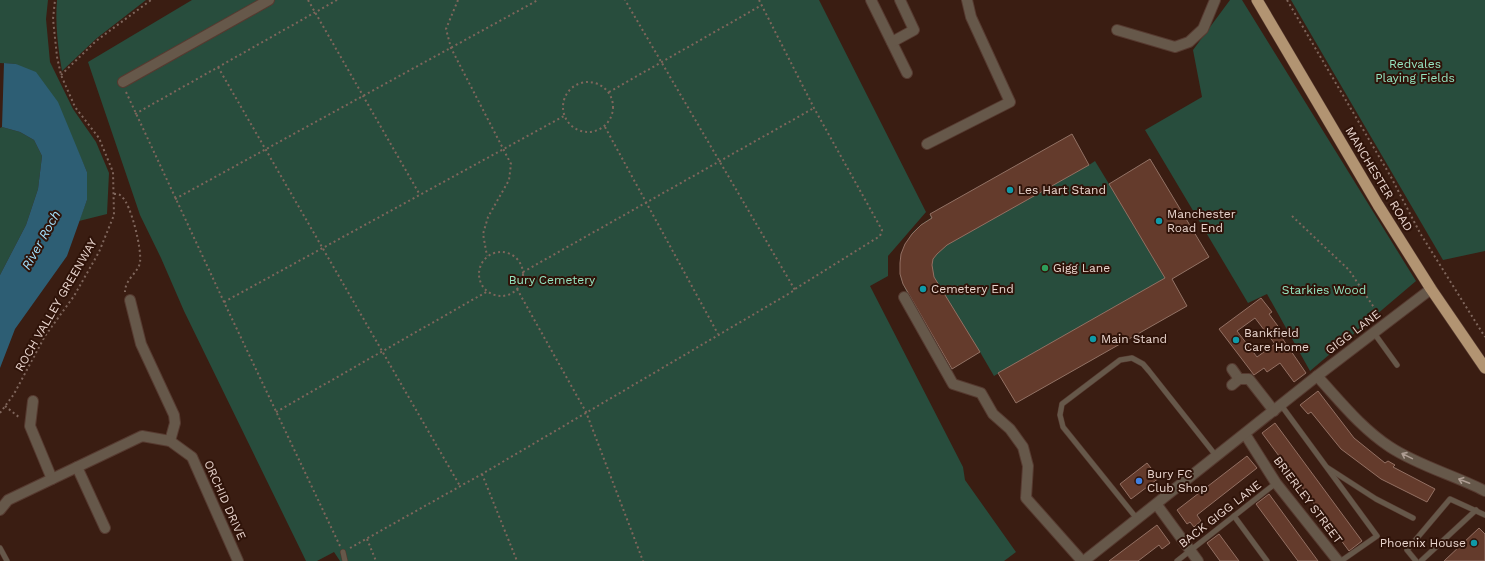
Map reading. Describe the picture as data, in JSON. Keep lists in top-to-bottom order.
{
  "streets": {
    "highway": ["MANCHESTER ROAD"],
    "street": ["GIGG LANE", "ORCHID DRIVE", "BRIERLEY STREET"],
    "lane": ["BACK GIGG LANE"],
    "path": ["ROCH VALLEY GREENWAY"]
  },
  "crossings": [
    ["MANCHESTER ROAD", "GIGG LANE"],
    ["GIGG LANE", "BRIERLEY STREET"],
    ["BRIERLEY STREET", "BACK GIGG LANE"]
  ],
  "water": ["River Roch"],
  "parks": ["Redvales Playing Fields", "Bury Cemetery", "Starkies Wood"],
  "places": [
    "Les Hart Stand",
    "Manchester Road End",
    "Gigg Lane",
    "Cemetery End",
    "Main Stand",
    "Bankfield Care Home",
    "Bury FC Club Shop",
    "Phoenix House"
  ]
}
